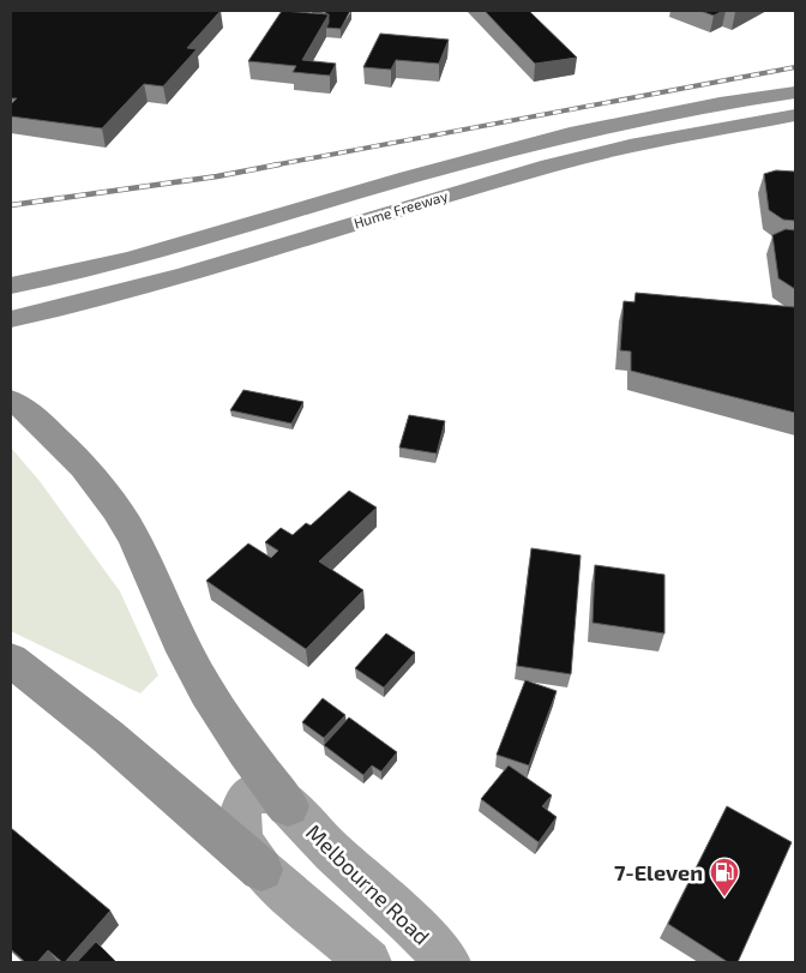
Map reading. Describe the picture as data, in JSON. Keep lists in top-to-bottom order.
{
  "streets": {
    "highway": ["Hume Freeway"],
    "main road": ["Melbourne Road"]
  },
  "places": {
    "fuel station": ["7-Eleven"]
  }
}
